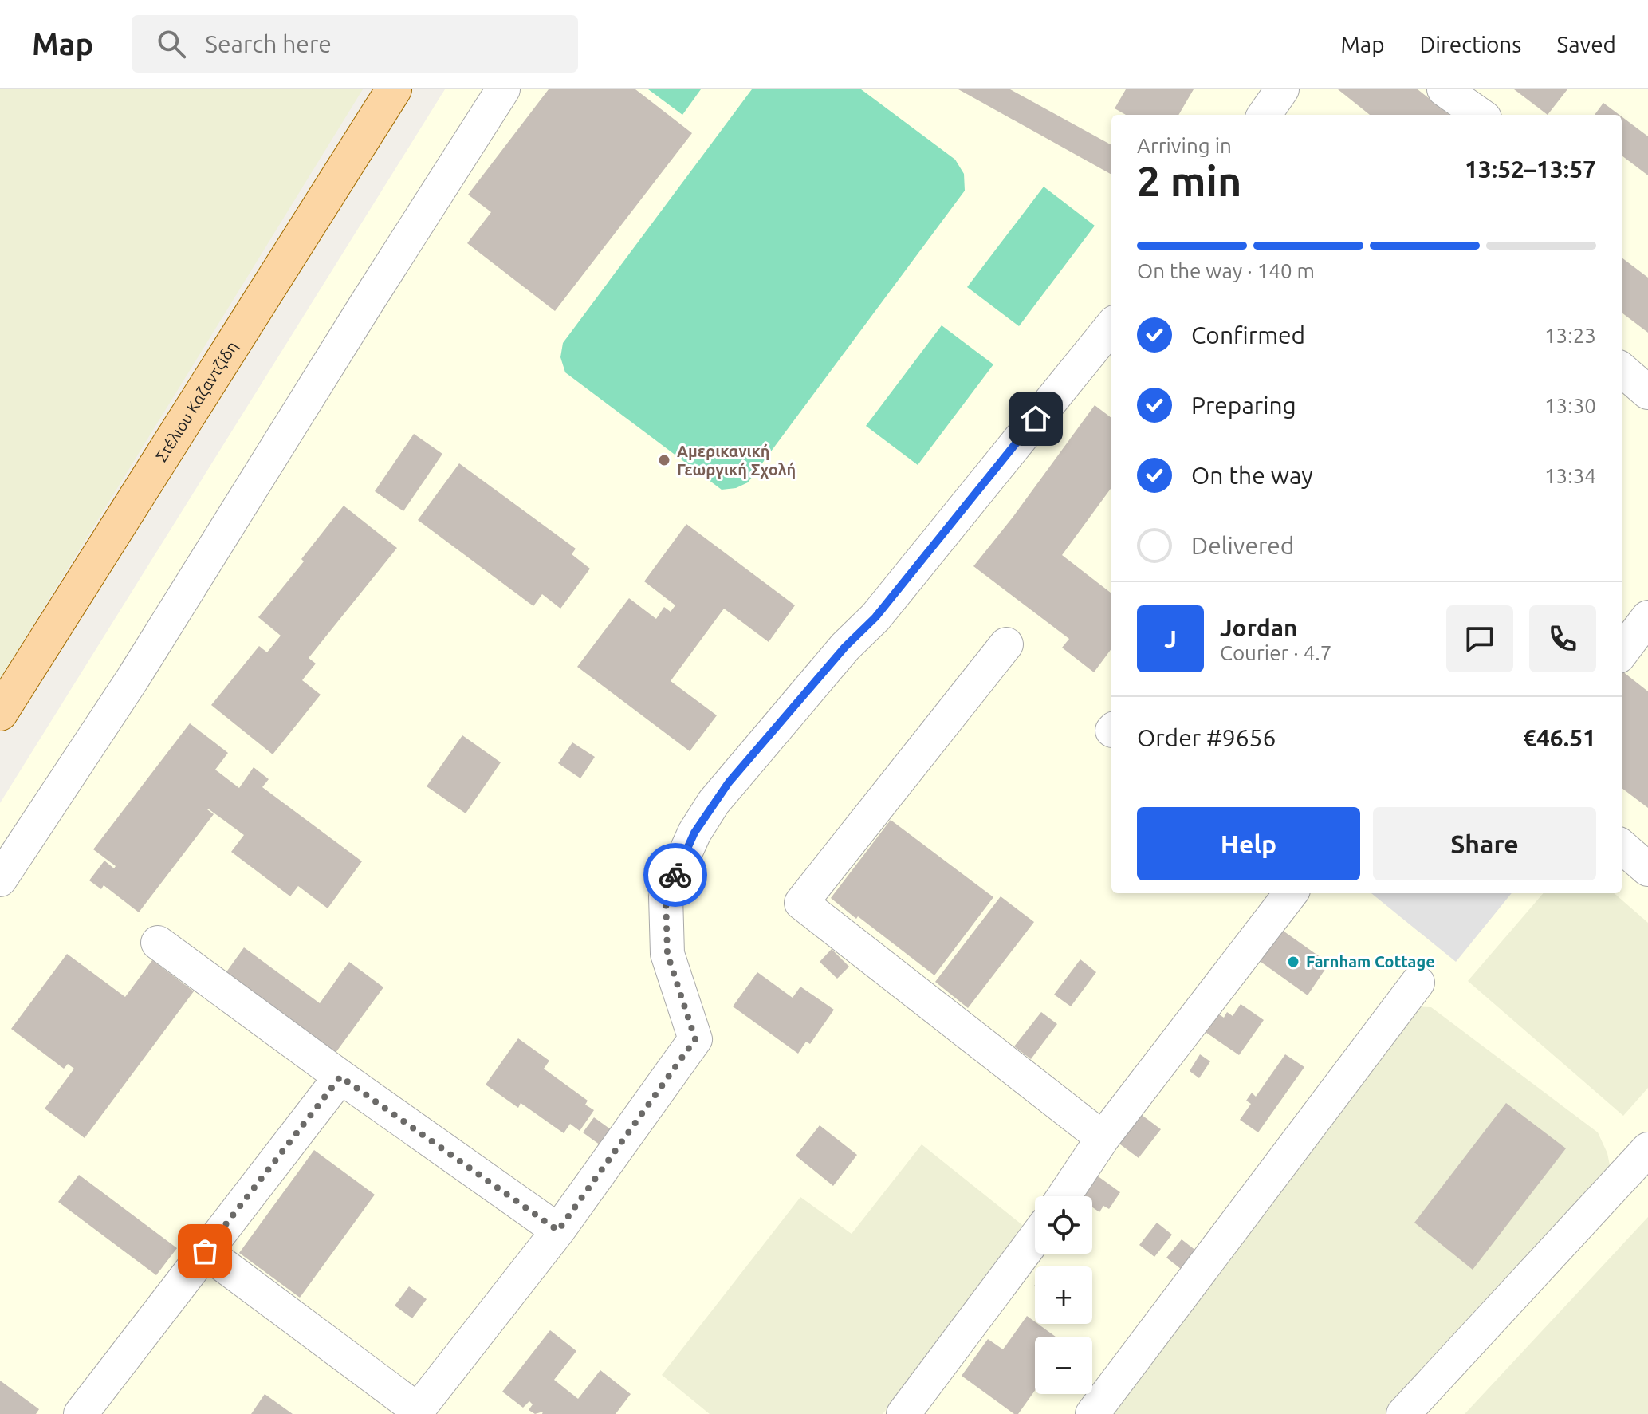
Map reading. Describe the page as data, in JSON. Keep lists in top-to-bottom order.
{
  "streets": {
    "main road": ["Στέλιου Καζαντζίδη"]
  },
  "places": ["Αμερικανική Γεωργική Σχολή", "Farnham Cottage"],
  "page": {
    "header": "Map",
    "search": "Search here",
    "nav": ["Map", "Directions", "Saved"],
    "heading": ["2 min", "Arriving in", "13:52–13:57"],
    "panel": [
      "Jordan",
      "Courier · 4.7",
      "Order #9656",
      "€46.51"
    ],
    "bar": "On the way · 140 m",
    "list": [
      ["Confirmed", "13:23"],
      ["Preparing", "13:30"],
      ["On the way", "13:34"],
      "Delivered"
    ],
    "round": "J",
    "buttons": ["Help", "Share"],
    "map_buttons": ["+", "−"]
  }
}
